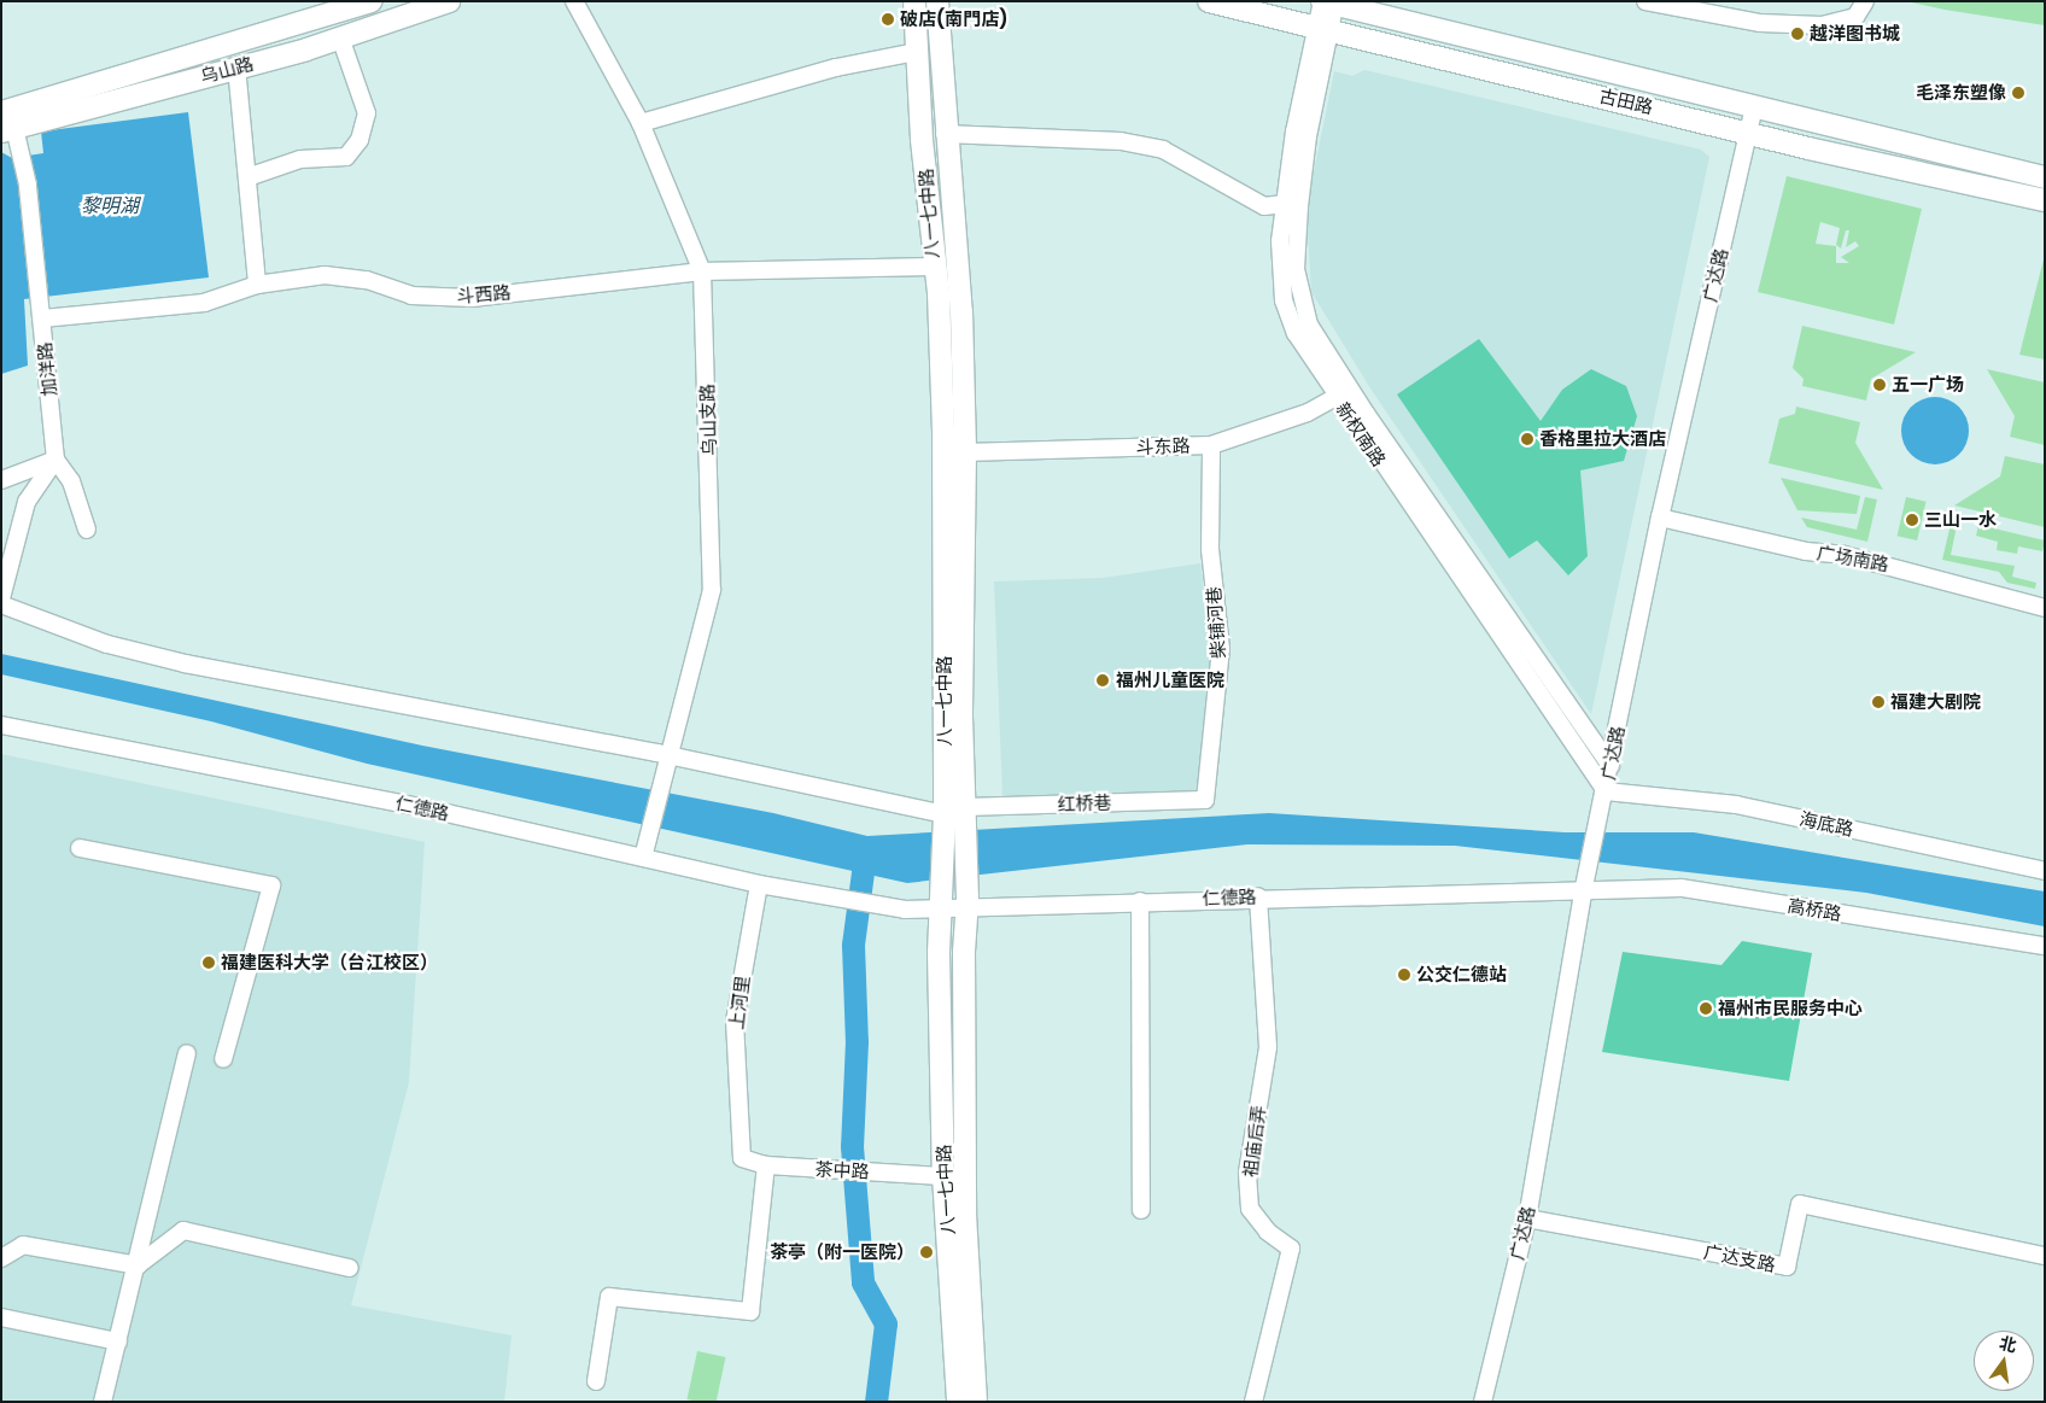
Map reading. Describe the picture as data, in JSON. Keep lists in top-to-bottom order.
{
  "streets": {
    "main road": ["乌山路", "古田路", "八一七中路"],
    "street": [
      "广达路",
      "斗西路",
      "加洋路",
      "乌山支路",
      "新权南路",
      "斗东路",
      "广场南路",
      "柴铺河巷",
      "红桥巷",
      "仁德路",
      "海底路",
      "高桥路",
      "上河里",
      "祖庙后弄",
      "茶中路",
      "广达支路"
    ]
  },
  "crossings": [
    ["乌山路", "加洋路"],
    ["古田路", "广达路"],
    ["古田路", "新权南路"],
    ["八一七中路", "斗西路"],
    ["八一七中路", "斗东路"],
    ["八一七中路", "红桥巷"],
    ["八一七中路", "仁德路"],
    ["八一七中路", "茶中路"],
    ["广达路", "新权南路"],
    ["广达路", "广场南路"],
    ["广达路", "仁德路"],
    ["广达路", "海底路"],
    ["广达路", "高桥路"],
    ["广达路", "广达支路"],
    ["斗西路", "加洋路"],
    ["斗西路", "乌山支路"],
    ["乌山支路", "红桥巷"],
    ["乌山支路", "仁德路"],
    ["新权南路", "斗东路"],
    ["新权南路", "海底路"],
    ["斗东路", "柴铺河巷"],
    ["柴铺河巷", "红桥巷"],
    ["仁德路", "高桥路"],
    ["仁德路", "上河里"],
    ["仁德路", "祖庙后弄"],
    ["上河里", "茶中路"]
  ],
  "water": ["黎明湖"],
  "places": [
    "破店(南門店)",
    "越洋图书城",
    "毛泽东塑像",
    "五一广场",
    "香格里拉大酒店",
    "三山一水",
    "福州儿童医院",
    "福建大剧院",
    "福建医科大学（台江校区）",
    "公交仁德站",
    "福州市民服务中心",
    "茶亭（附一医院）"
  ],
  "north": "top"
}
